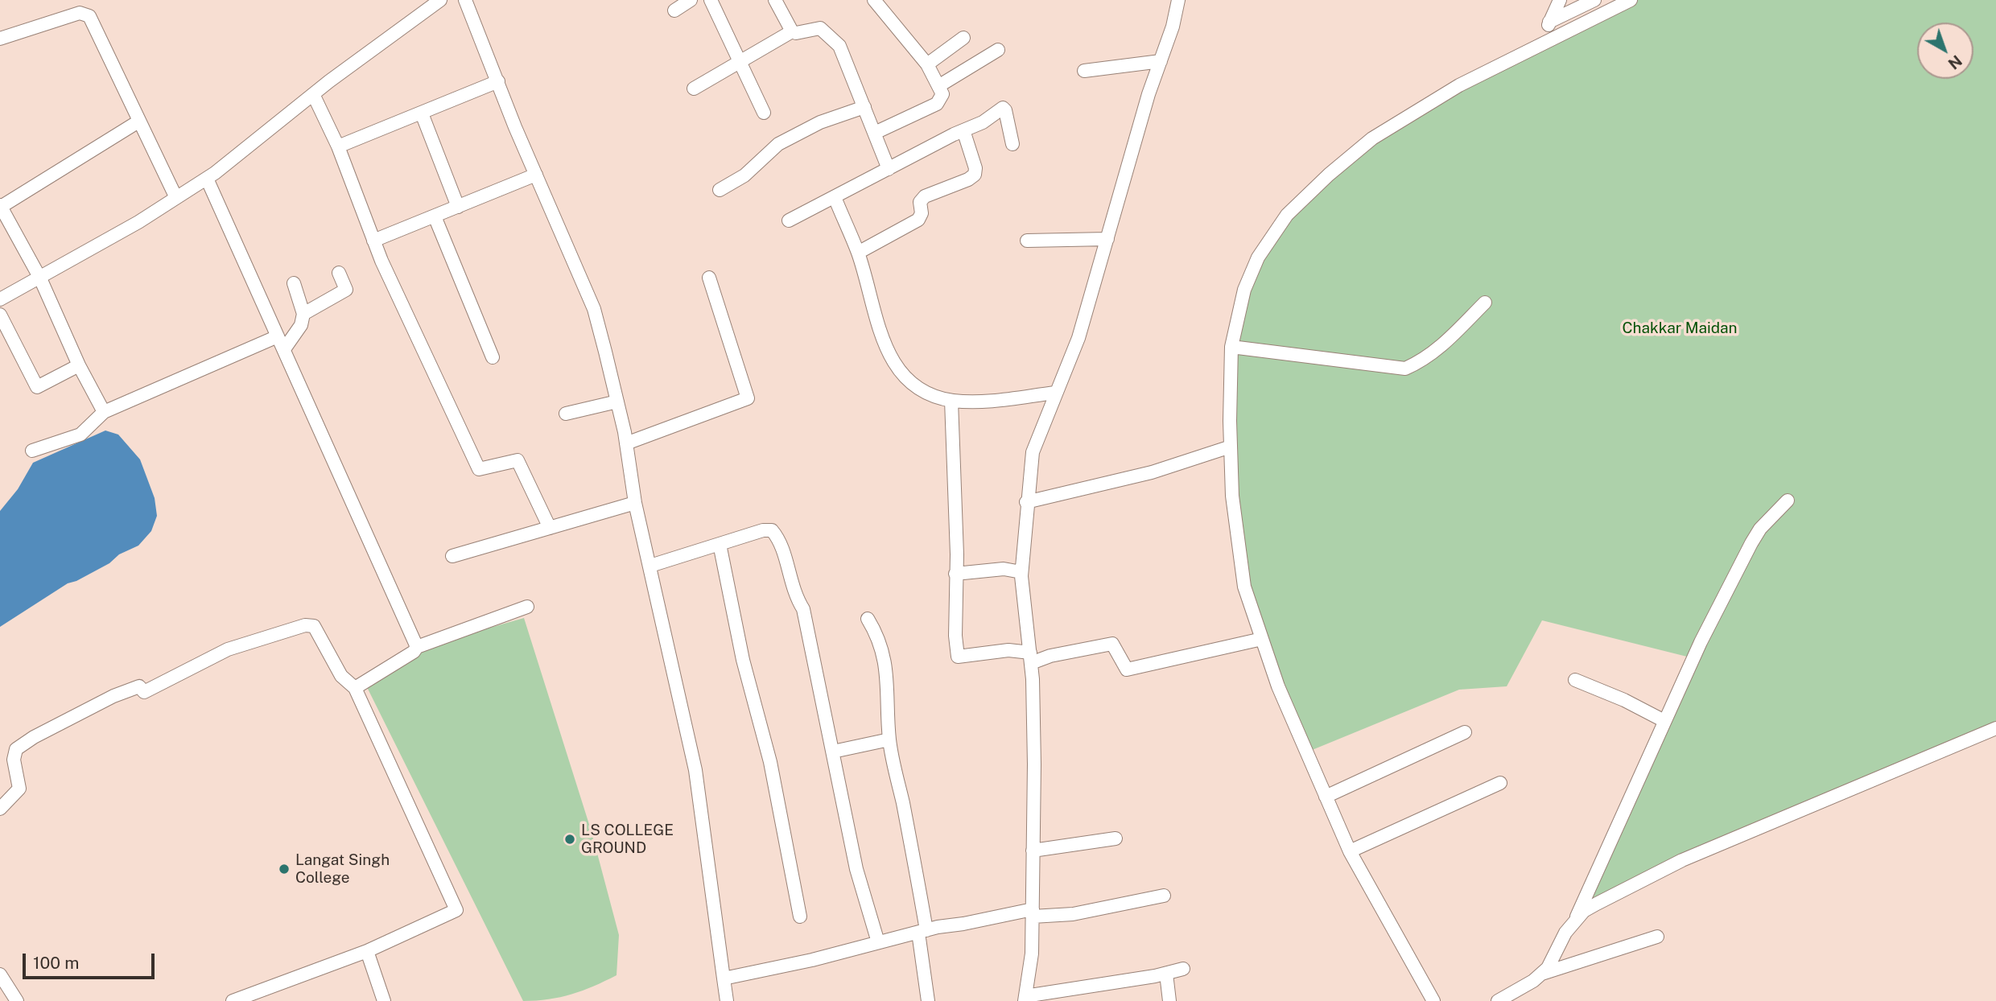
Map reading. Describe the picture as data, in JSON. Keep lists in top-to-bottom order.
{
  "parks": ["Chakkar Maidan"],
  "places": ["LS COLLEGE GROUND", "Langat Singh College"],
  "scale_bar": "100 m",
  "north": "bottom right"
}
